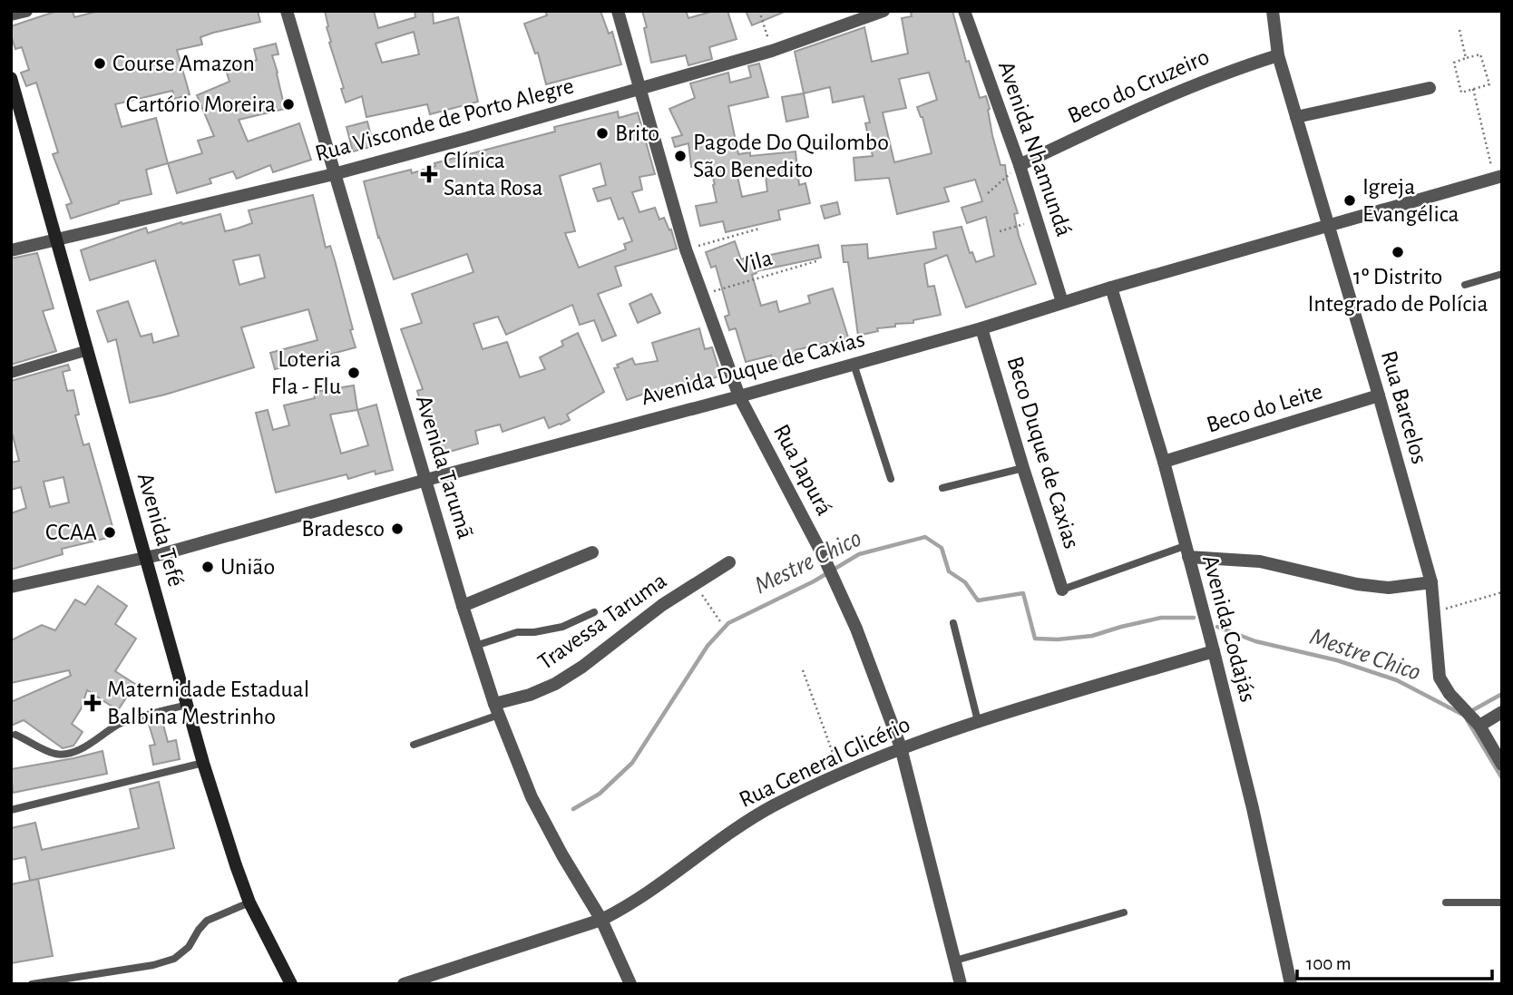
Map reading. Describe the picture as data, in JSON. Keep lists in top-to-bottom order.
{
  "streets": {
    "main road": ["Avenida Tefé"],
    "street": [
      "Beco do Cruzeiro",
      "Rua Visconde de Porto Alegre",
      "Avenida Nhamundá",
      "Avenida Duque de Caxias",
      "Rua Barcelos",
      "Beco do Leite",
      "Beco Duque de Caxias",
      "Avenida Tarumã",
      "Rua Japurá",
      "Travessa Taruma",
      "Avenida Codajás",
      "Rua General Glicério"
    ],
    "path": ["Vila"]
  },
  "crossings": [
    ["Beco do Cruzeiro", "Avenida Nhamundá"],
    ["Beco do Cruzeiro", "Rua Barcelos"],
    ["Rua Visconde de Porto Alegre", "Avenida Tarumã"],
    ["Rua Visconde de Porto Alegre", "Rua Japurá"],
    ["Rua Visconde de Porto Alegre", "Avenida Tefé"],
    ["Avenida Nhamundá", "Avenida Duque de Caxias"],
    ["Vila", "Rua Japurá"],
    ["Avenida Duque de Caxias", "Rua Barcelos"],
    ["Avenida Duque de Caxias", "Beco Duque de Caxias"],
    ["Avenida Duque de Caxias", "Avenida Tarumã"],
    ["Avenida Duque de Caxias", "Rua Japurá"],
    ["Avenida Duque de Caxias", "Avenida Tefé"],
    ["Avenida Duque de Caxias", "Avenida Codajás"],
    ["Rua Barcelos", "Beco do Leite"],
    ["Beco do Leite", "Avenida Codajás"],
    ["Avenida Tarumã", "Travessa Taruma"],
    ["Avenida Tarumã", "Rua General Glicério"],
    ["Rua Japurá", "Rua General Glicério"],
    ["Avenida Codajás", "Rua General Glicério"]
  ],
  "water": ["Mestre Chico"],
  "places": {
    "other": [
      "Course Amazon",
      "Cartório Moreira",
      "Brito",
      "Pagode Do Quilombo São Benedito",
      "Igreja Evangélica",
      "1º Distrito Integrado de Polícia",
      "Loteria Fla - Flu",
      "Bradesco",
      "CCAA",
      "União"
    ],
    "health": ["Clínica Santa Rosa", "Maternidade Estadual Balbina Mestrinho"]
  },
  "scale_bar": "100 m"
}
